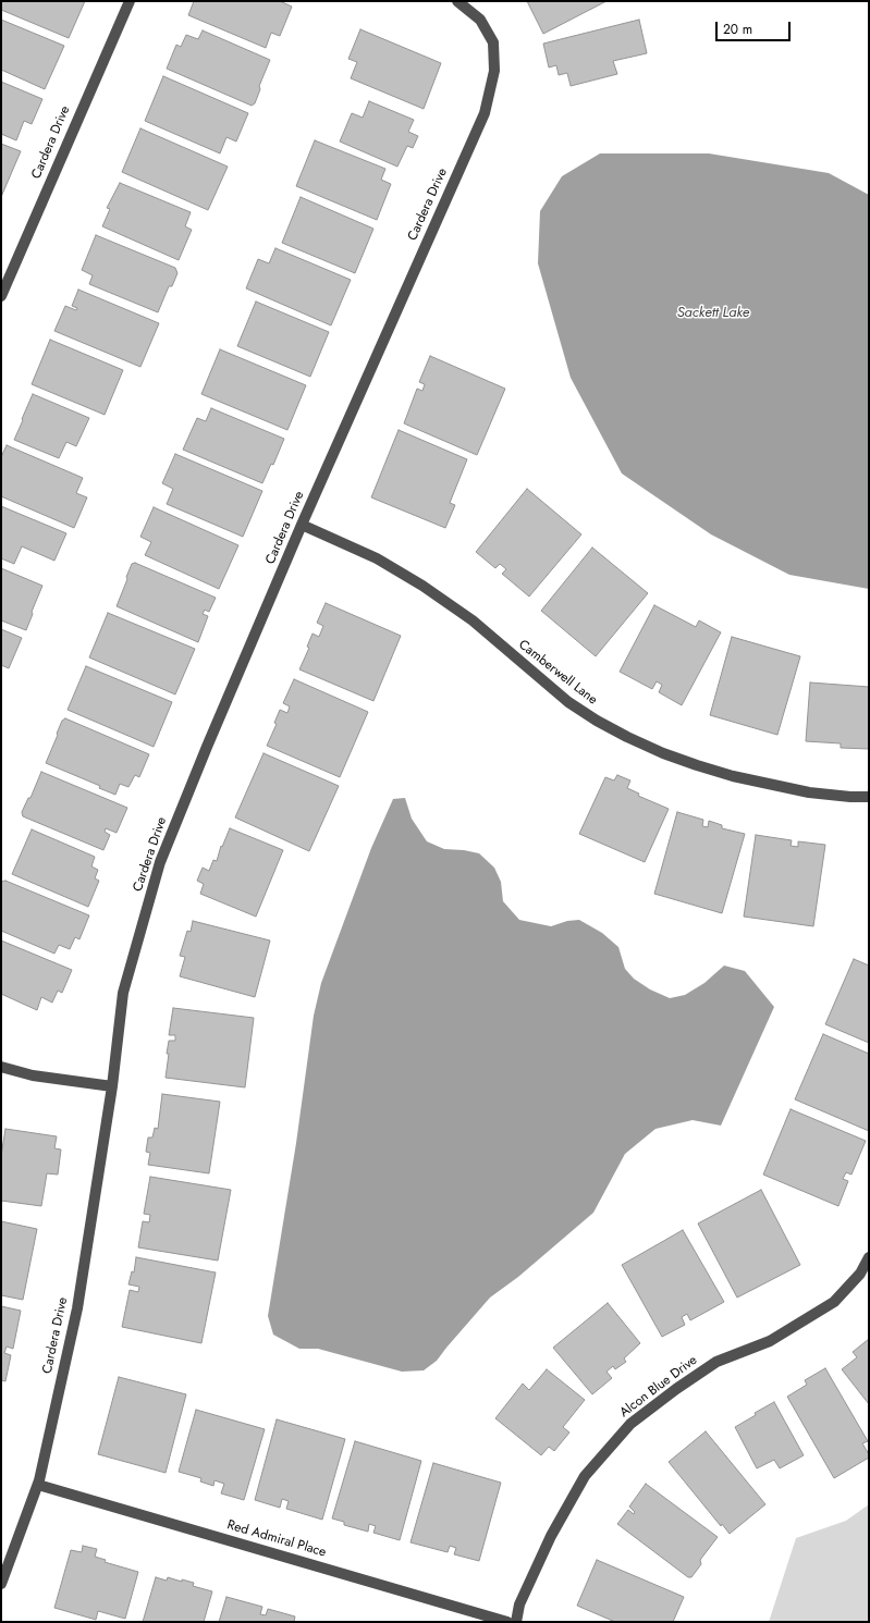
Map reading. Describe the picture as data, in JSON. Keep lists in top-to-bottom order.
{
  "streets": {
    "street": [
      "Cardera Drive",
      "Camberwell Lane",
      "Alcon Blue Drive",
      "Red Admiral Place"
    ]
  },
  "crossings": [
    ["Cardera Drive", "Camberwell Lane"],
    ["Cardera Drive", "Red Admiral Place"]
  ],
  "water": ["Sackett Lake"],
  "scale_bar": "20 m"
}
